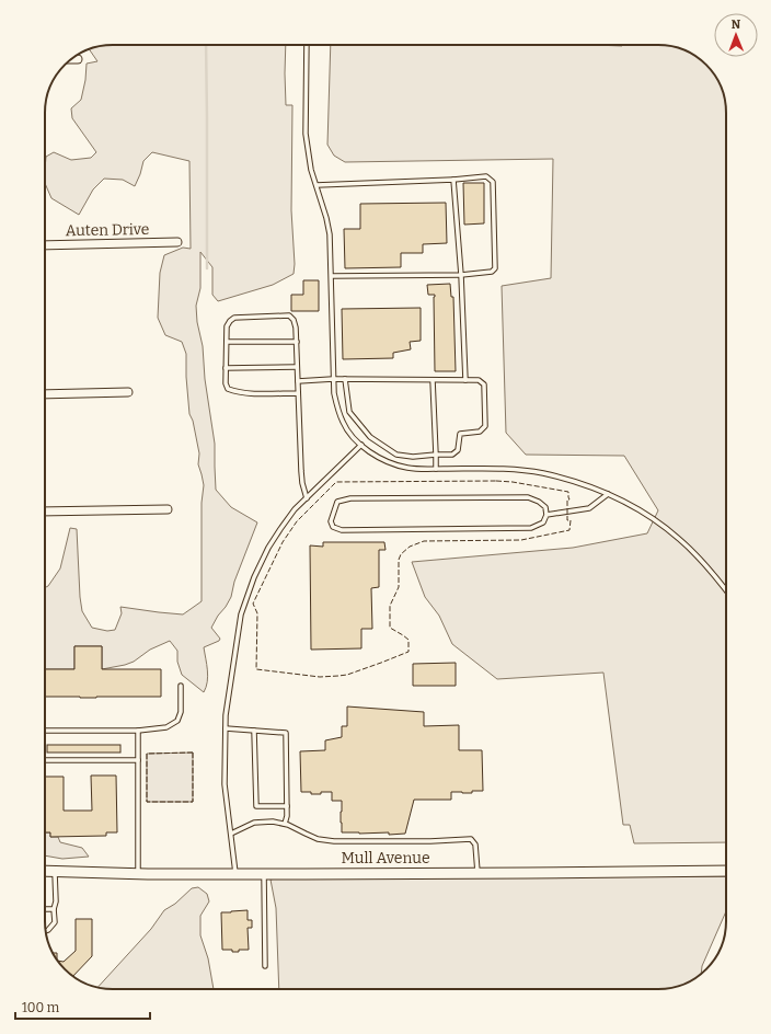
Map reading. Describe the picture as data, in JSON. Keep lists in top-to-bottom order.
{
  "streets": {
    "street": ["Auten Drive", "Mull Avenue"]
  },
  "scale_bar": "100 m",
  "north": "top"
}
